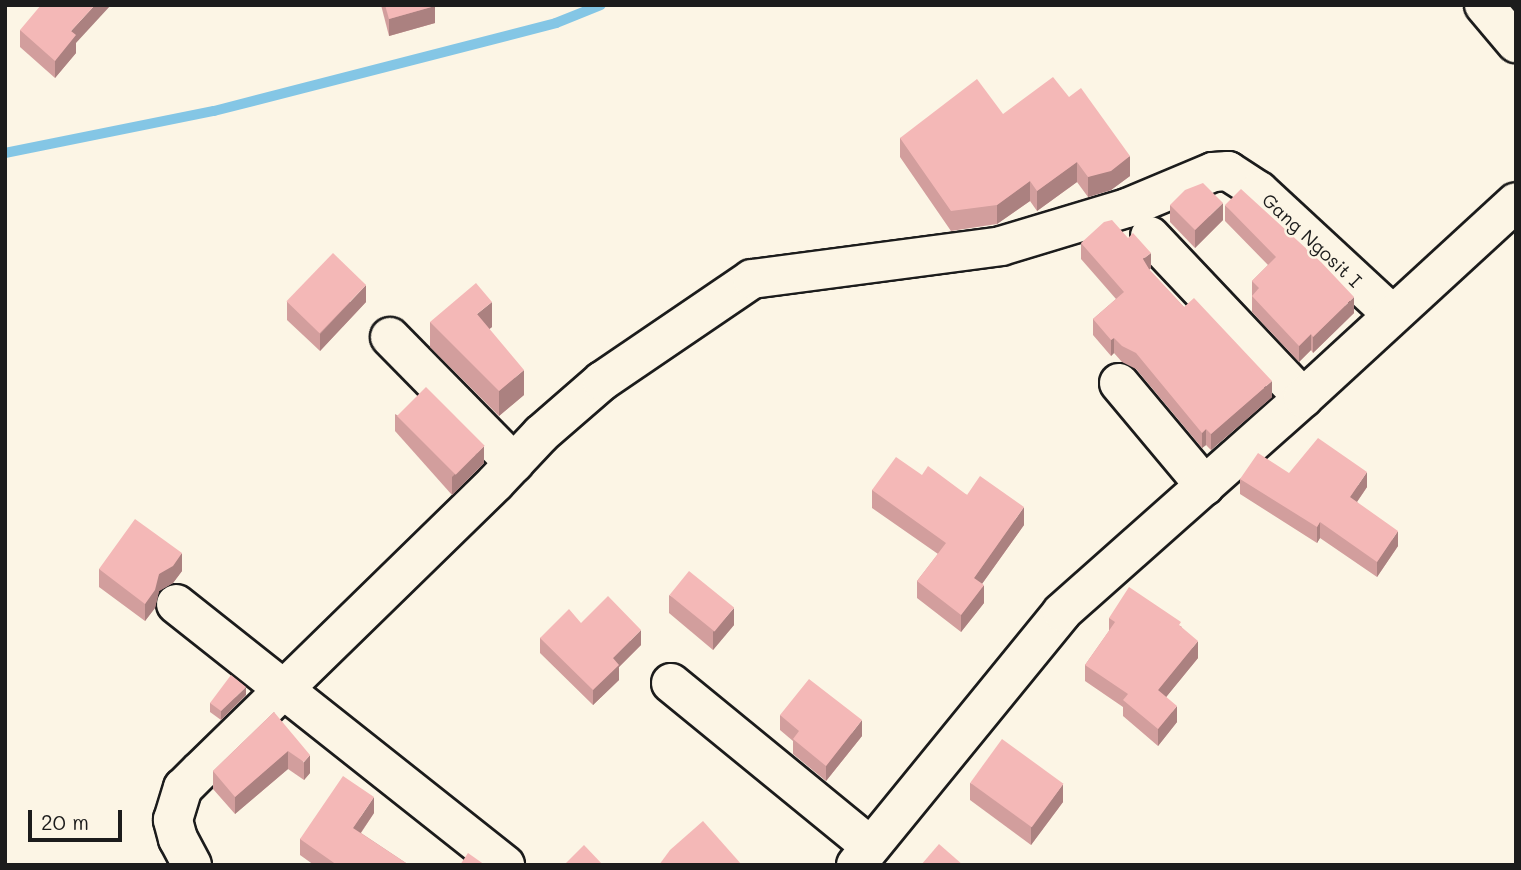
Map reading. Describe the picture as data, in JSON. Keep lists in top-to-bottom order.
{
  "streets": {
    "street": ["Gang Ngosit I"]
  },
  "scale_bar": "20 m"
}
